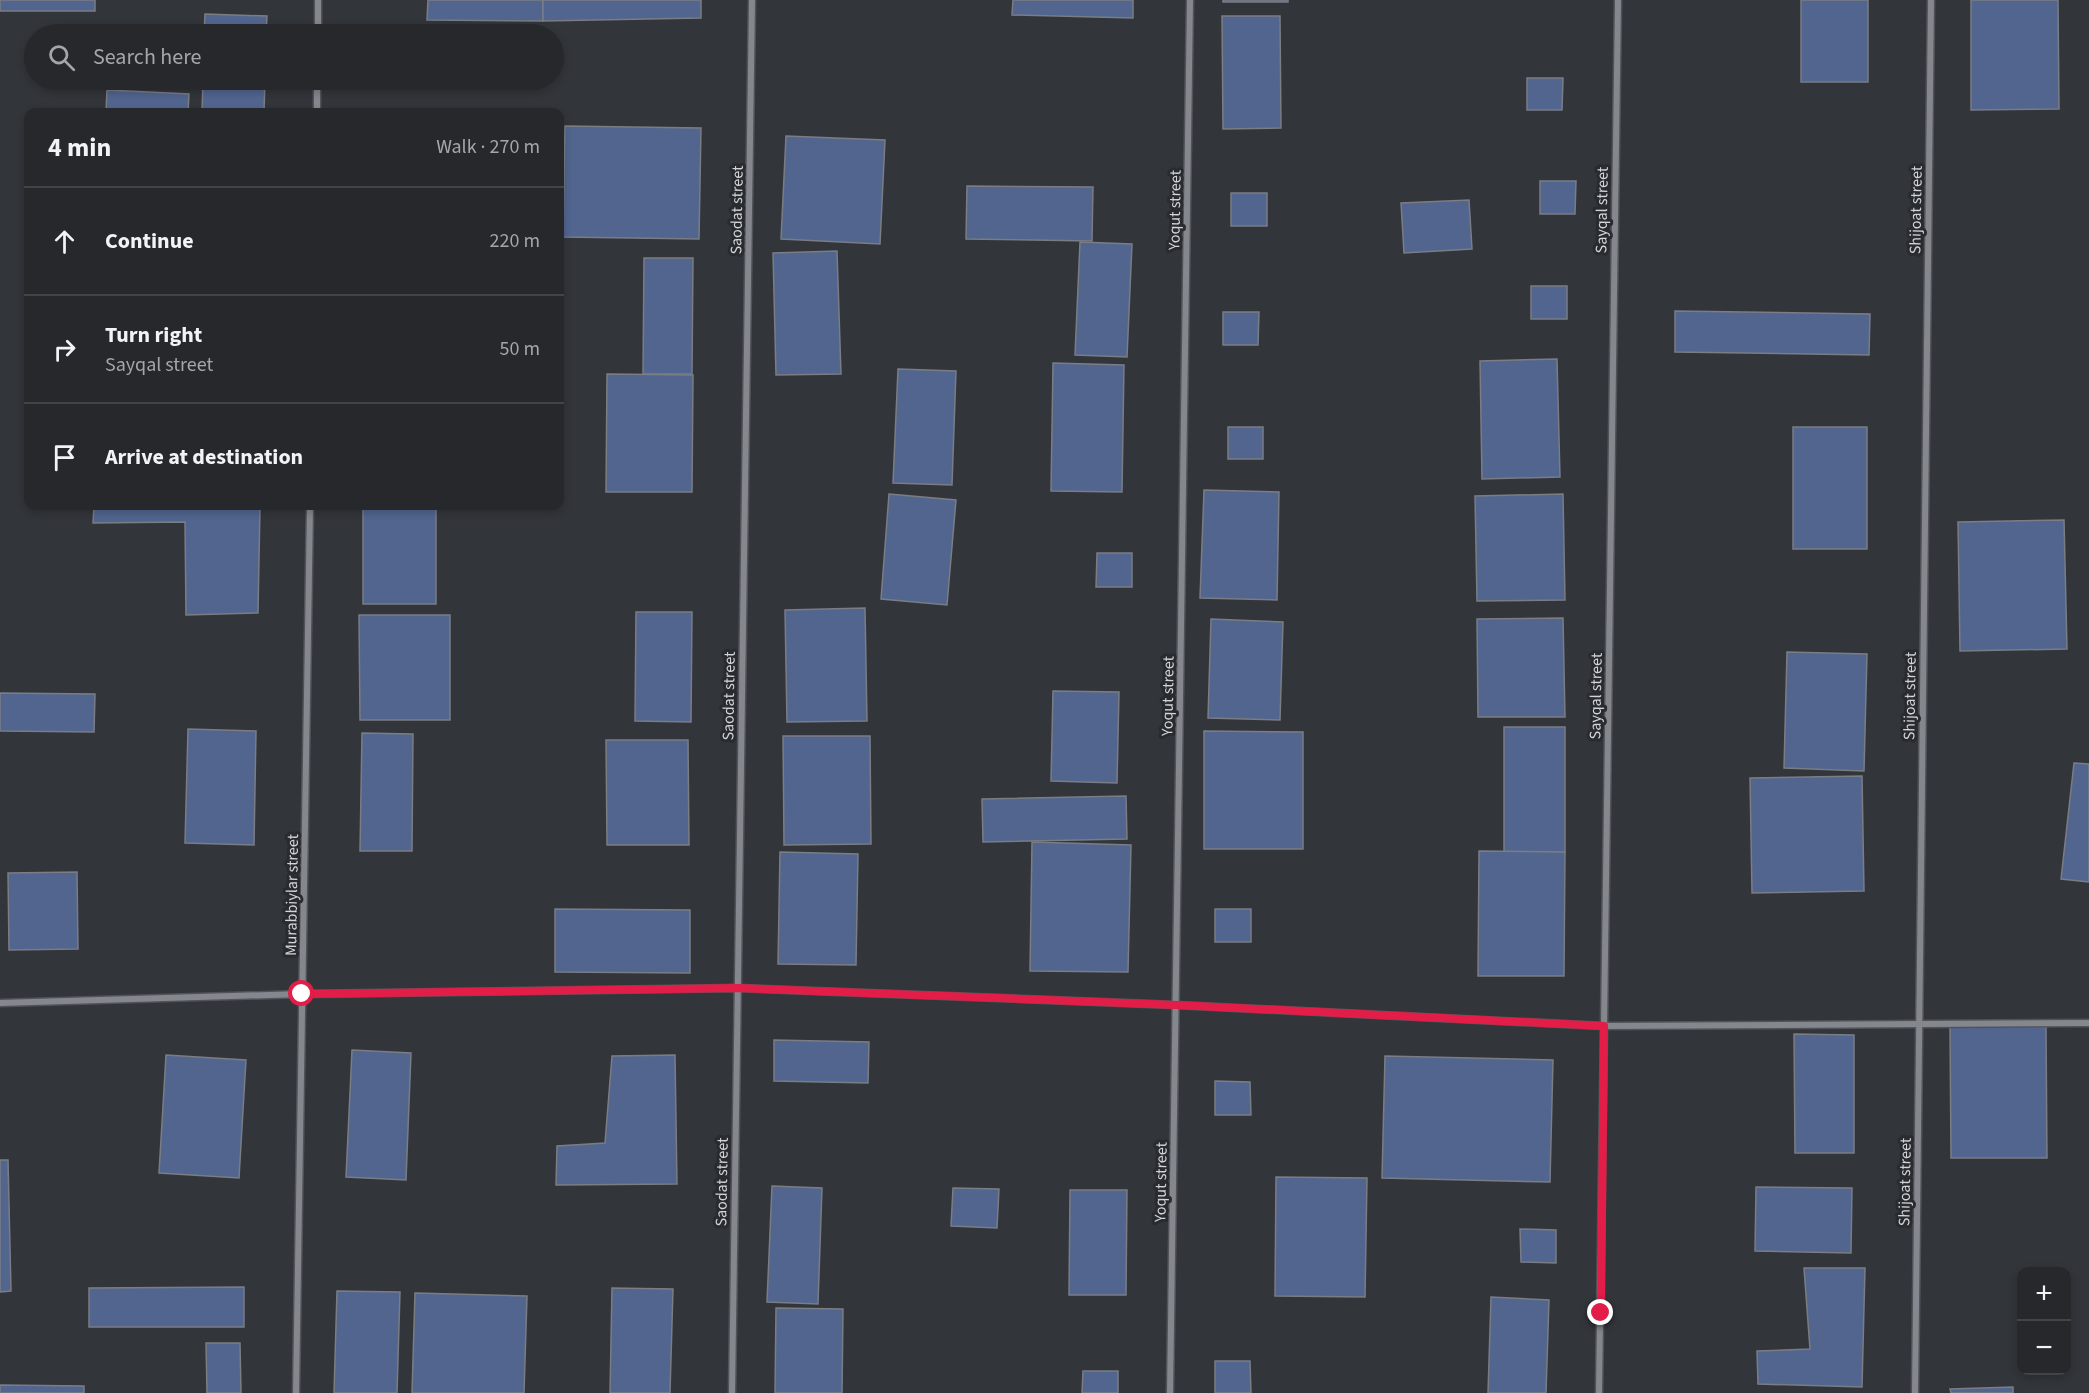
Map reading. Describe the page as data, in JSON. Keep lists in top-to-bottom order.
{
  "streets": {
    "street": [
      "Saodat street",
      "Yoqut street",
      "Sayqal street",
      "Shijoat street",
      "Murabbiylar street"
    ]
  },
  "page": {
    "search": "Search here",
    "heading": ["4 min", "Walk · 270 m"],
    "list": [
      ["Continue", "220 m"],
      ["Turn right", "Sayqal street", "50 m"],
      "Arrive at destination"
    ],
    "map_buttons": ["+", "−"]
  }
}
